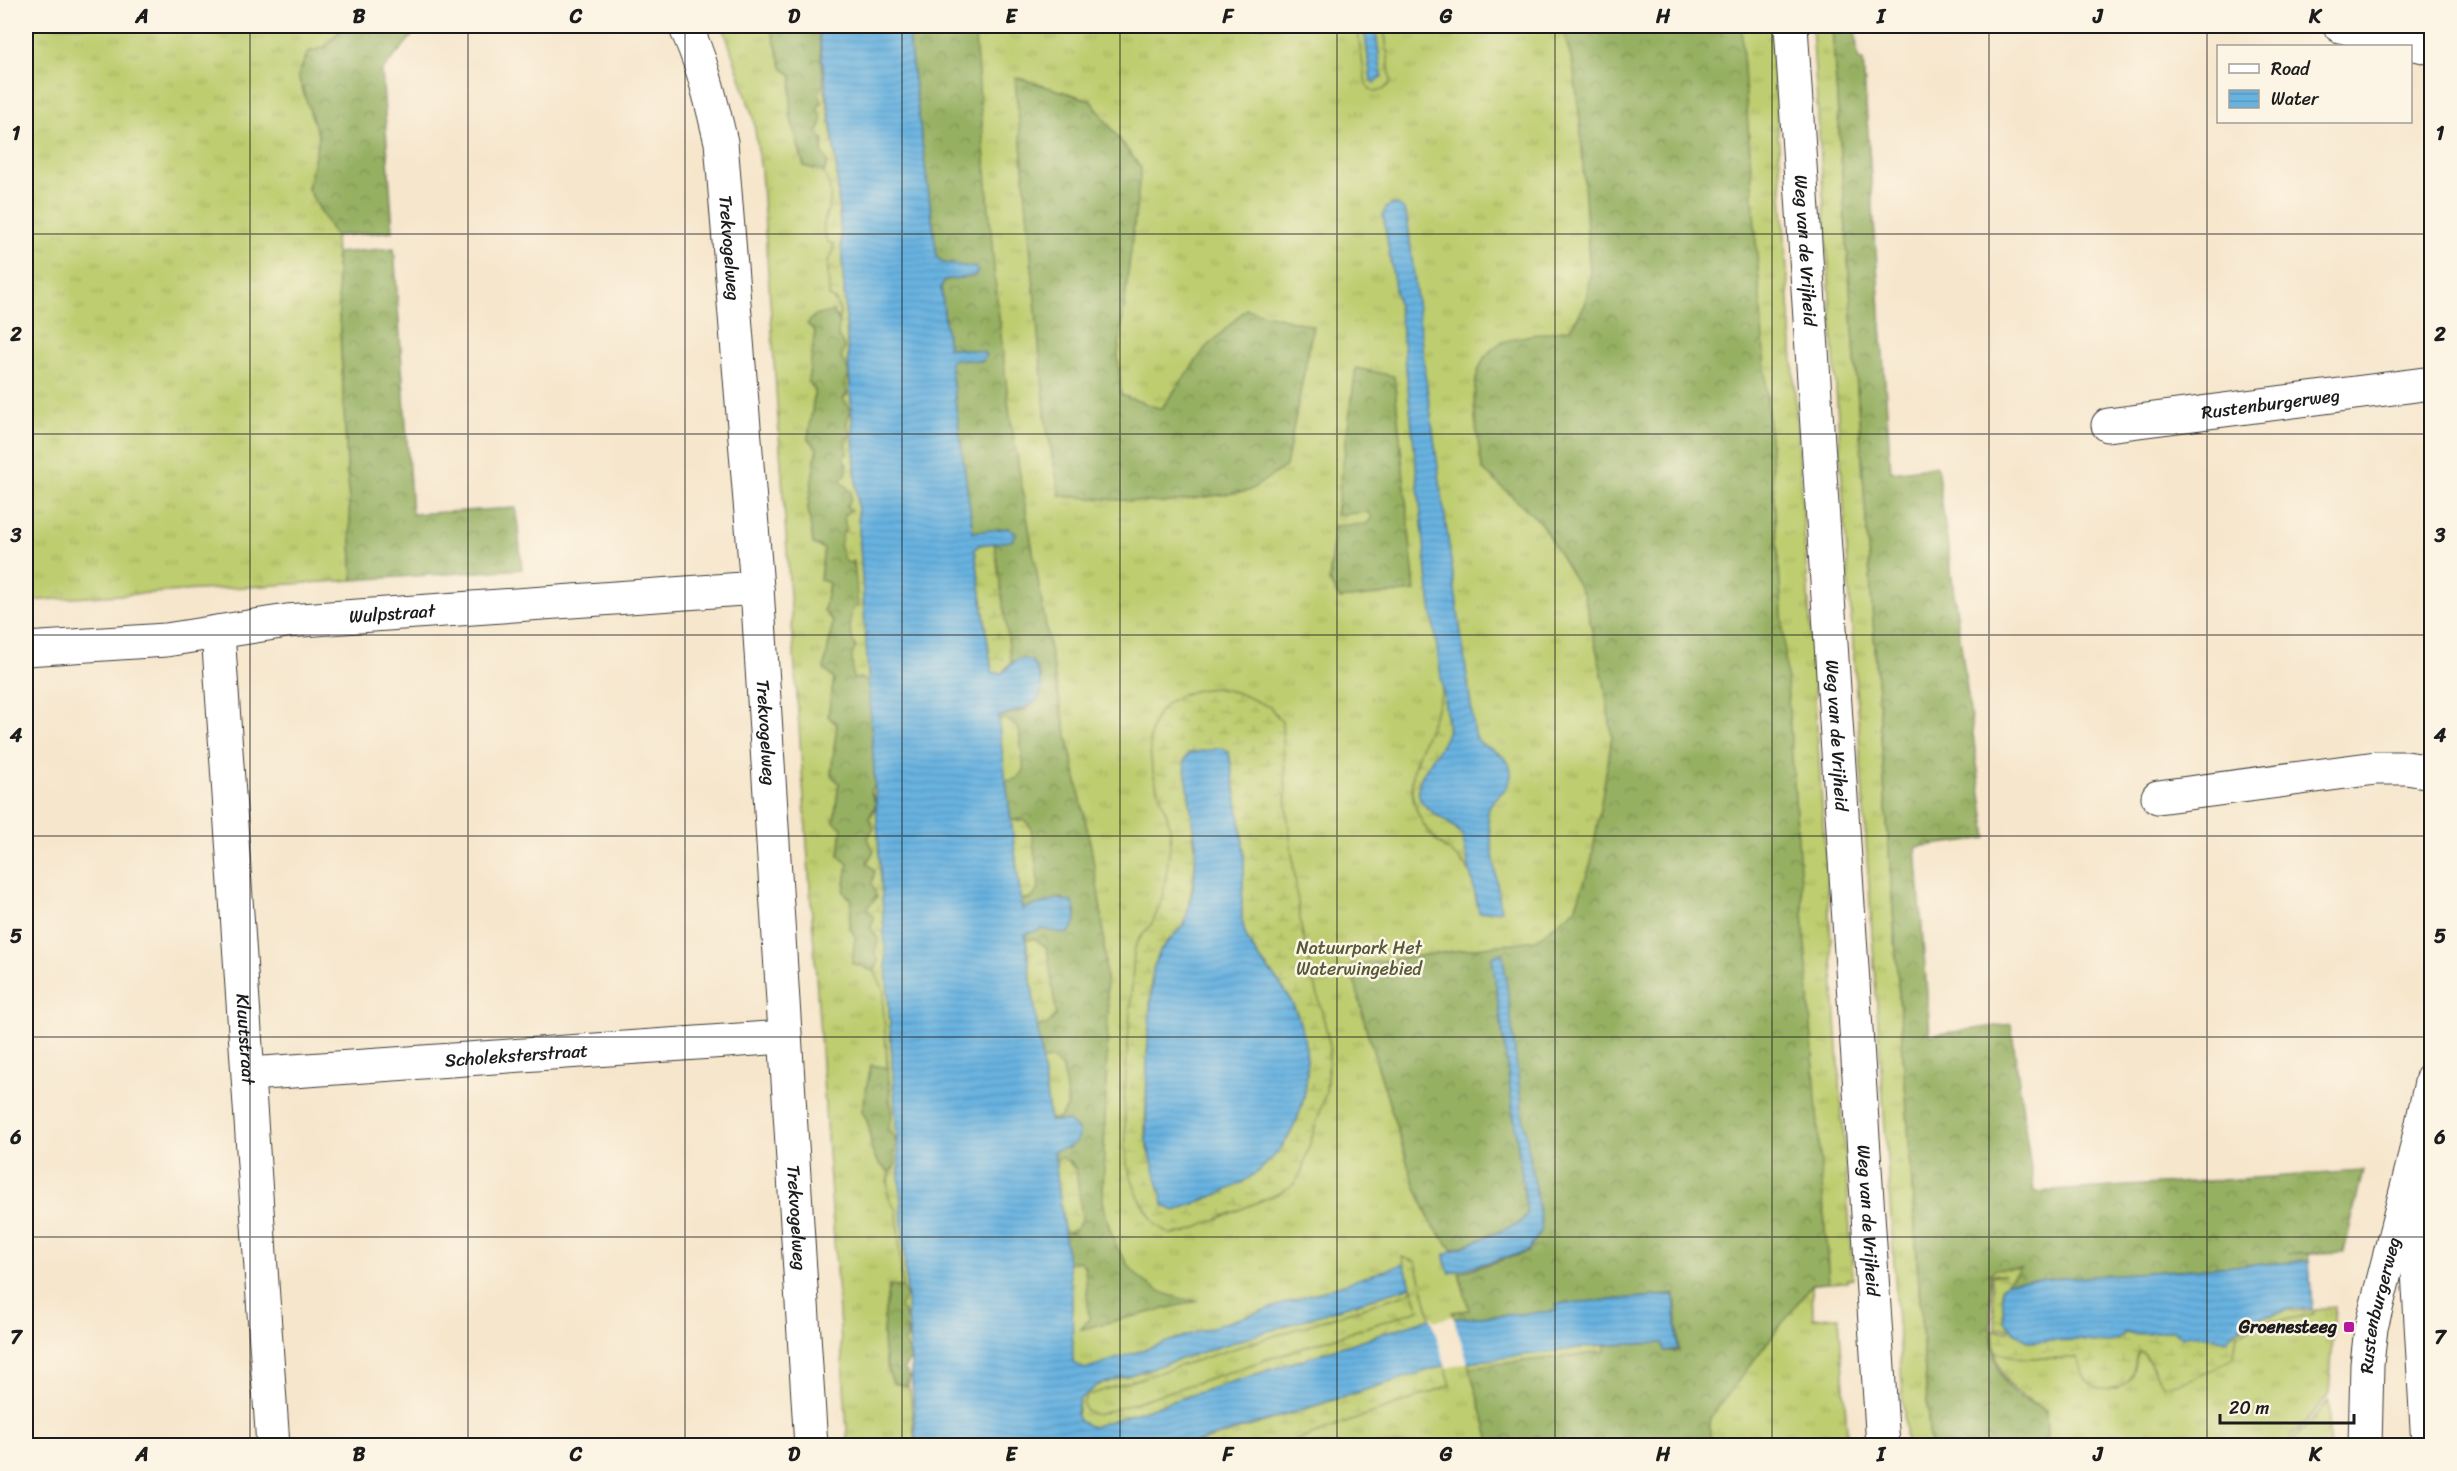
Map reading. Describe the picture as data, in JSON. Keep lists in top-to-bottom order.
{
  "streets": {
    "street": [
      "Trekvogelweg",
      "Weg van de Vrijheid",
      "Rustenburgerweg",
      "Wulpstraat",
      "Kluutstraat",
      "Scholeksterstraat"
    ]
  },
  "crossings": [
    ["Trekvogelweg", "Wulpstraat"],
    ["Trekvogelweg", "Scholeksterstraat"],
    ["Wulpstraat", "Kluutstraat"],
    ["Kluutstraat", "Scholeksterstraat"]
  ],
  "parks": ["Natuurpark Het Waterwingebied"],
  "places": {
    "transit": ["Groenesteeg"]
  },
  "legend": ["Road", "Water"],
  "scale_bar": "20 m",
  "grid": {
    "columns": [
      "A",
      "B",
      "C",
      "D",
      "E",
      "F",
      "G",
      "H",
      "I",
      "J",
      "K"
    ],
    "rows": [
      "1",
      "2",
      "3",
      "4",
      "5",
      "6",
      "7"
    ]
  }
}
